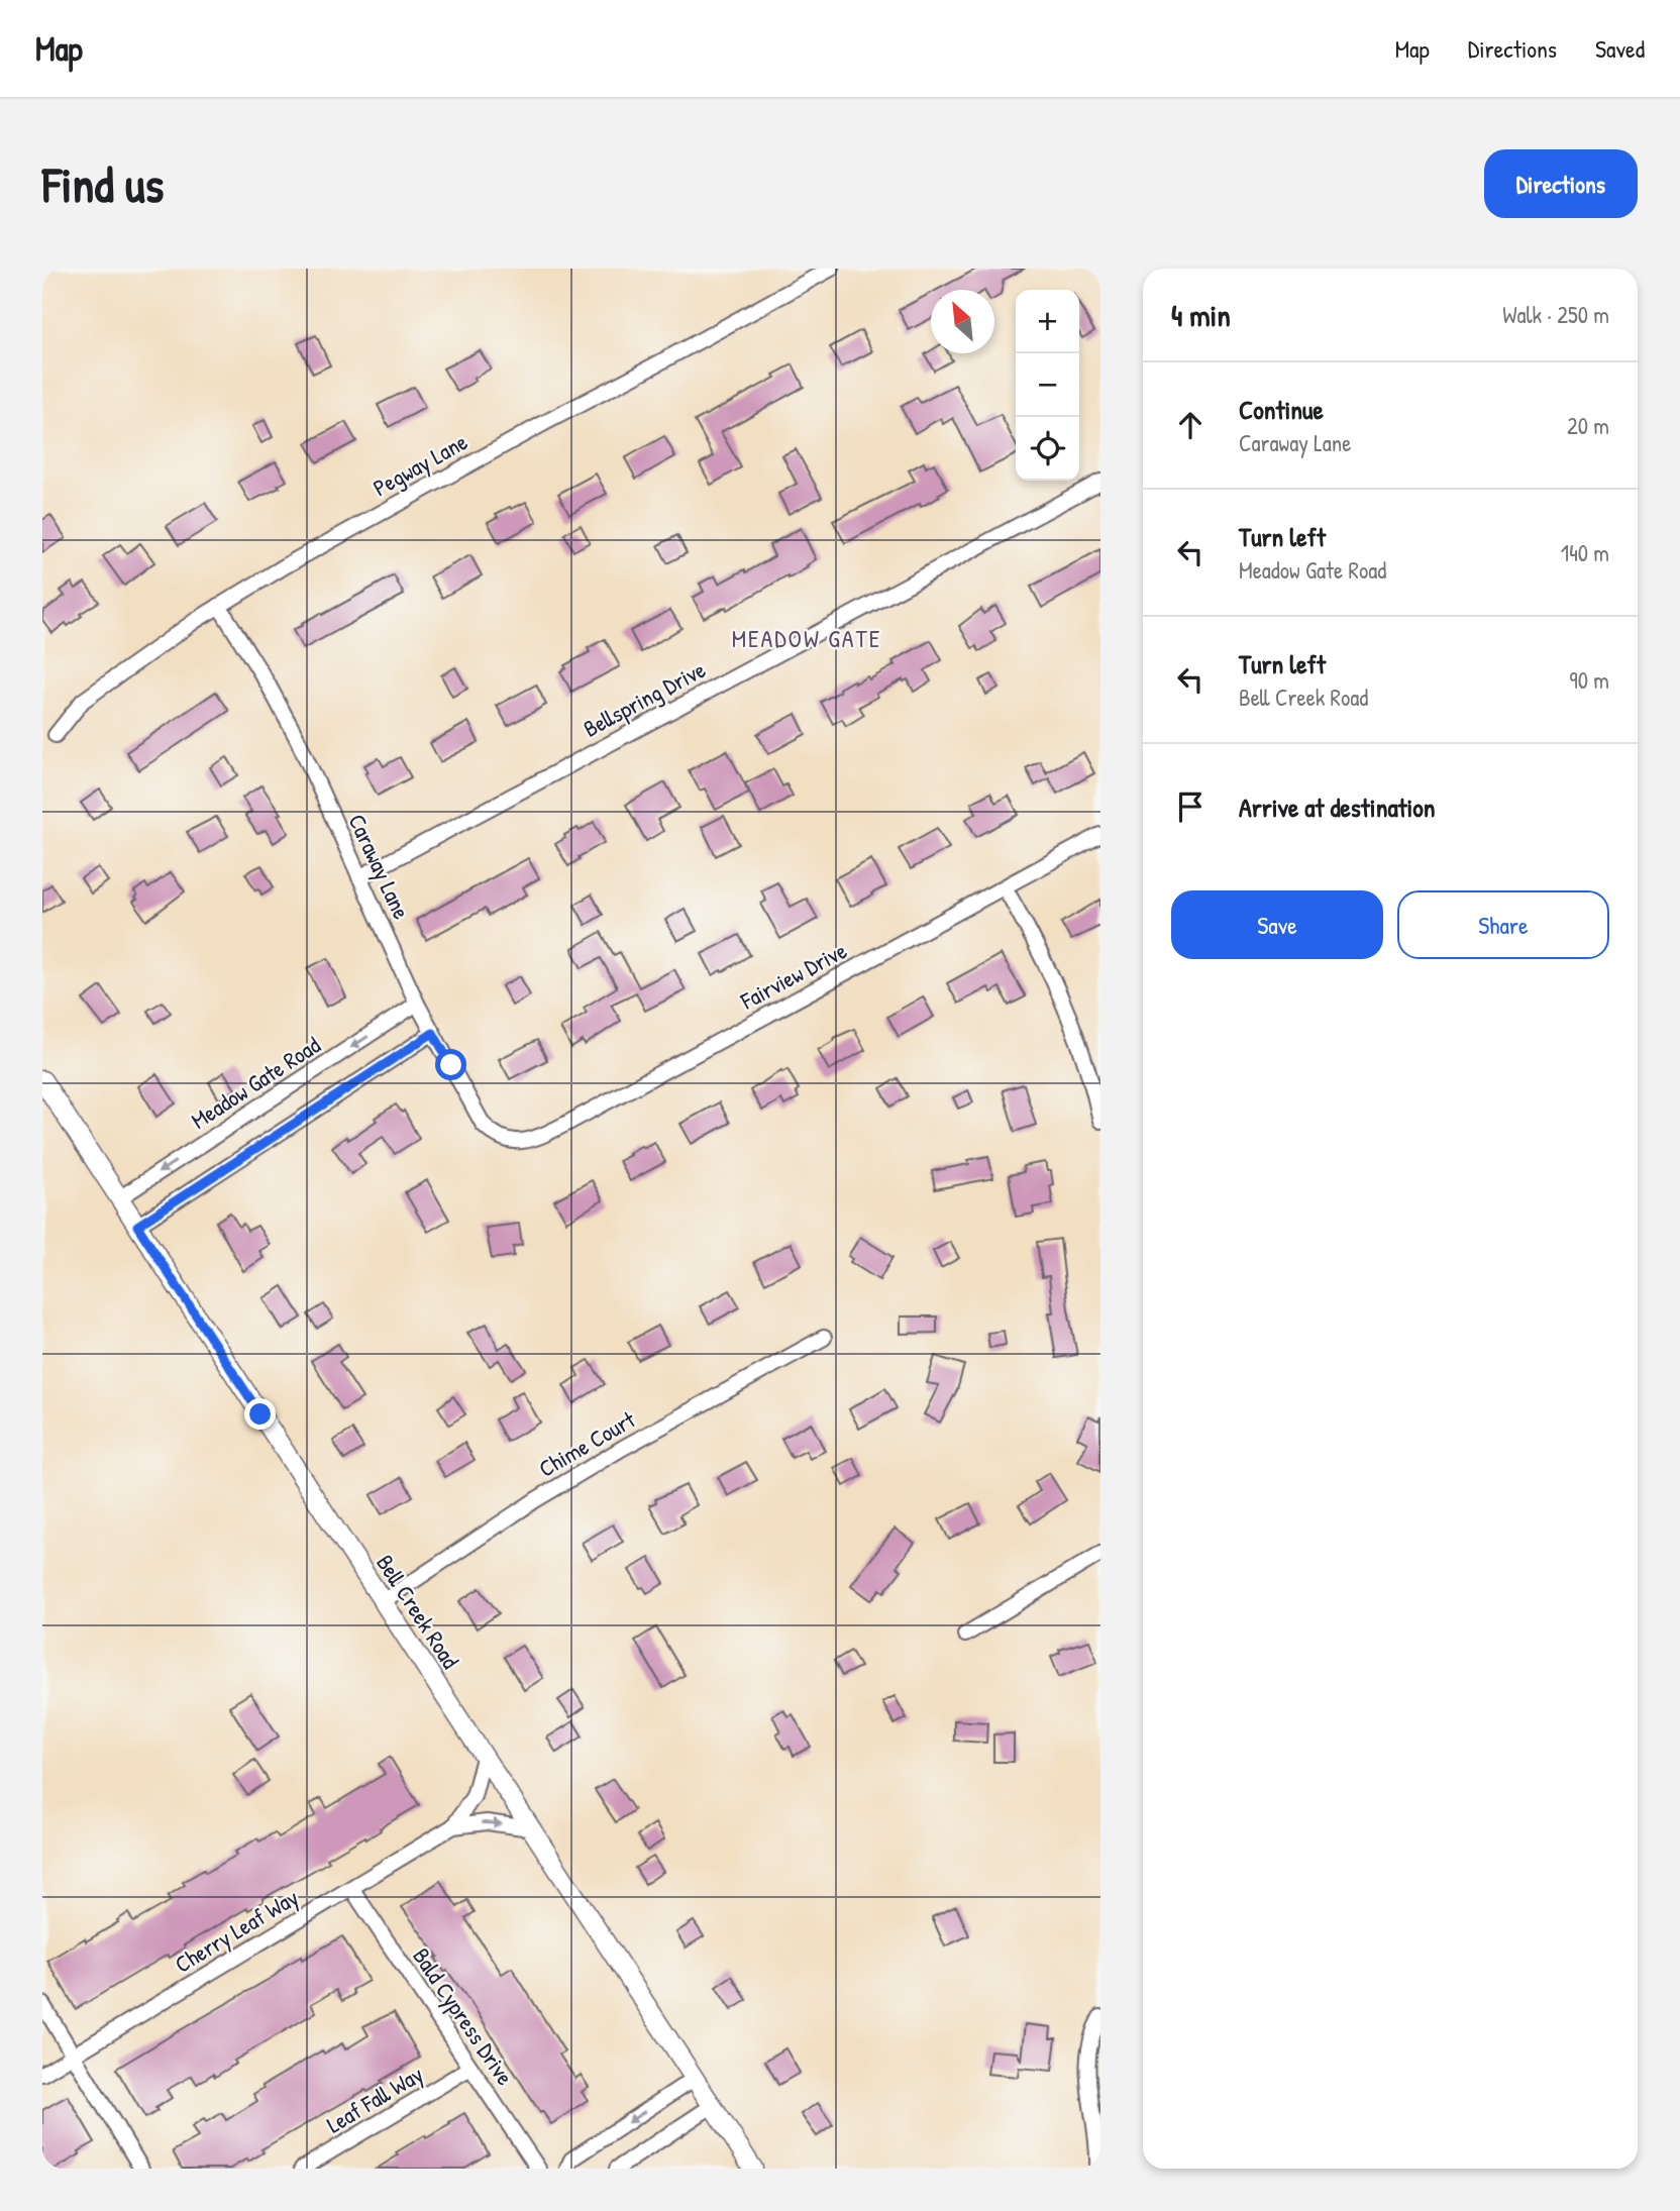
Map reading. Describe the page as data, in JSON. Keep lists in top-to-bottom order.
{
  "streets": {
    "street": [
      "Pegway Lane",
      "Bellspring Drive",
      "Caraway Lane",
      "Fairview Drive",
      "Meadow Gate Road",
      "Chime Court",
      "Bell Creek Road",
      "Cherry Leaf Way",
      "Bald Cypress Drive",
      "Leaf Fall Way"
    ]
  },
  "crossings": [
    ["Pegway Lane", "Caraway Lane"],
    ["Bellspring Drive", "Caraway Lane"],
    ["Caraway Lane", "Fairview Drive"],
    ["Caraway Lane", "Meadow Gate Road"],
    ["Meadow Gate Road", "Bell Creek Road"],
    ["Chime Court", "Bell Creek Road"],
    ["Bell Creek Road", "Cherry Leaf Way"],
    ["Cherry Leaf Way", "Bald Cypress Drive"],
    ["Bald Cypress Drive", "Leaf Fall Way"]
  ],
  "districts": ["MEADOW GATE"],
  "north": "top left",
  "page": {
    "header": "Map",
    "nav": ["Map", "Directions", "Saved"],
    "buttons": [
      "Directions",
      ["Save", "Share"]
    ],
    "title": "Find us",
    "heading": ["4 min", "Walk · 250 m"],
    "map_buttons": ["+", "−"],
    "list": [
      ["Continue", "Caraway Lane", "20 m"],
      ["Turn left", "Meadow Gate Road", "140 m"],
      ["Turn left", "Bell Creek Road", "90 m"],
      "Arrive at destination"
    ]
  }
}
